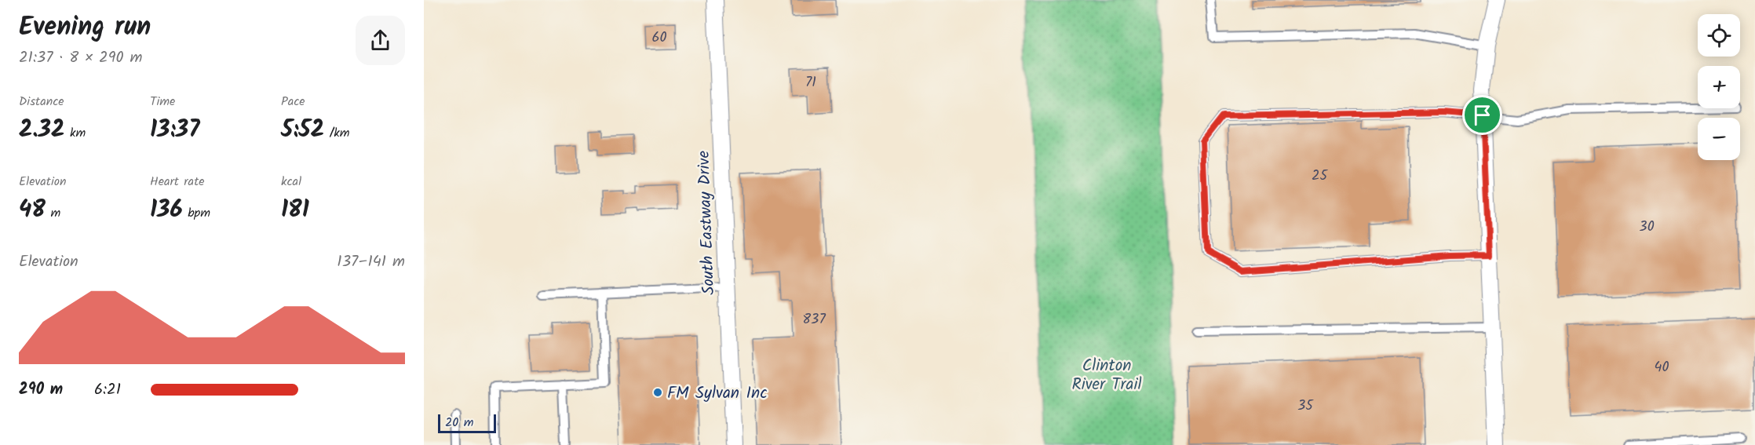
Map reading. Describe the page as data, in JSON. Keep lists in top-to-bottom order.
{
  "streets": {
    "street": ["South Eastway Drive"]
  },
  "parks": ["Clinton River Trail"],
  "places": ["FM Sylvan Inc"],
  "house_numbers": [
    "60",
    "71",
    "25",
    "30",
    "837",
    "40",
    "35"
  ],
  "scale_bar": "20 m",
  "page": {
    "heading": ["Evening run", "21:37 · 8 × 290 m"],
    "map_buttons": ["+", "−"],
    "stats": [
      ["Distance", "2.32 km"],
      ["Time", "13:37"],
      ["Pace", "5:52 /km"],
      ["Elevation", "48 m"],
      ["Heart rate", "136 bpm"],
      ["kcal", "181"]
    ],
    "chart": ["Elevation", "137–141 m"],
    "list": [
      {
        "name": "290 m",
        "note": "6:21"
      }
    ],
    "scale": "20 m"
  }
}
